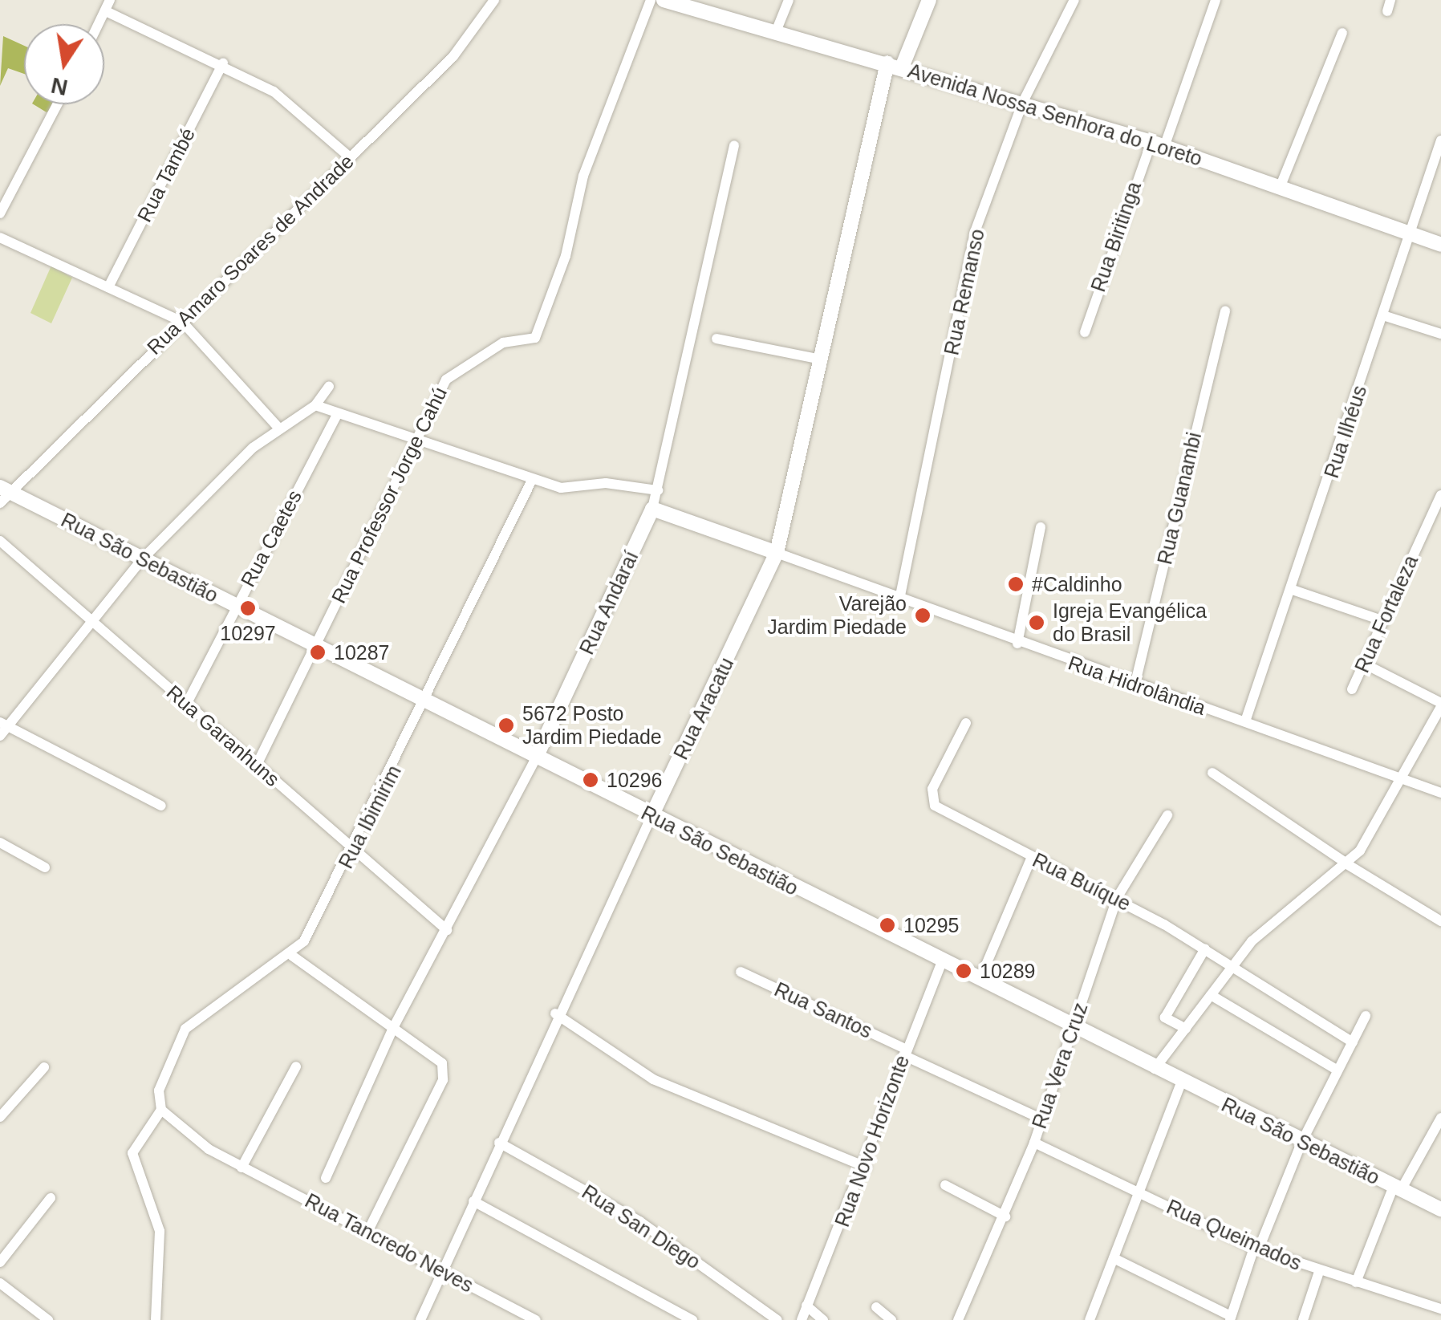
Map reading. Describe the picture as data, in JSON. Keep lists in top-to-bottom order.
{
  "streets": {
    "street": [
      "Avenida Nossa Senhora do Loreto",
      "Rua També",
      "Rua Biritinga",
      "Rua Amaro Soares de Andrade",
      "Rua Remanso",
      "Rua Ilhéus",
      "Rua Professor Jorge Cahú",
      "Rua Guanambi",
      "Rua Caetes",
      "Rua São Sebastião",
      "Rua Andaraí",
      "Rua Fortaleza",
      "Rua Hidrolândia",
      "Rua Aracatu",
      "Rua Garanhuns",
      "Rua Ibimirim",
      "Rua Buíque",
      "Rua Santos",
      "Rua Vera Cruz",
      "Rua Novo Horizonte",
      "Rua San Diego",
      "Rua Queimados",
      "Rua Tancredo Neves"
    ]
  },
  "crossings": [
    ["Avenida Nossa Senhora do Loreto", "Rua Biritinga"],
    ["Avenida Nossa Senhora do Loreto", "Rua Remanso"],
    ["Avenida Nossa Senhora do Loreto", "Rua Ilhéus"],
    ["Avenida Nossa Senhora do Loreto", "Rua Aracatu"],
    ["Rua Amaro Soares de Andrade", "Rua São Sebastião"],
    ["Rua Remanso", "Rua Hidrolândia"],
    ["Rua Ilhéus", "Rua Hidrolândia"],
    ["Rua Professor Jorge Cahú", "Rua São Sebastião"],
    ["Rua Professor Jorge Cahú", "Rua Garanhuns"],
    ["Rua Guanambi", "Rua Hidrolândia"],
    ["Rua Caetes", "Rua São Sebastião"],
    ["Rua Caetes", "Rua Garanhuns"],
    ["Rua São Sebastião", "Rua Andaraí"],
    ["Rua São Sebastião", "Rua Aracatu"],
    ["Rua São Sebastião", "Rua Ibimirim"],
    ["Rua São Sebastião", "Rua Vera Cruz"],
    ["Rua São Sebastião", "Rua Novo Horizonte"],
    ["Rua Andaraí", "Rua Hidrolândia"],
    ["Rua Andaraí", "Rua Garanhuns"],
    ["Rua Hidrolândia", "Rua Aracatu"],
    ["Rua Aracatu", "Rua San Diego"],
    ["Rua Aracatu", "Rua Tancredo Neves"],
    ["Rua Garanhuns", "Rua Ibimirim"],
    ["Rua Ibimirim", "Rua Tancredo Neves"],
    ["Rua Buíque", "Rua Vera Cruz"],
    ["Rua Santos", "Rua Vera Cruz"],
    ["Rua Santos", "Rua Novo Horizonte"],
    ["Rua Vera Cruz", "Rua Queimados"]
  ],
  "places": [
    "#Caldinho",
    "10297",
    "Varejão Jardim Piedade",
    "Igreja Evangélica do Brasil",
    "10287",
    "5672 Posto Jardim Piedade",
    "10296",
    "10295",
    "10289"
  ],
  "north": "bottom"
}
